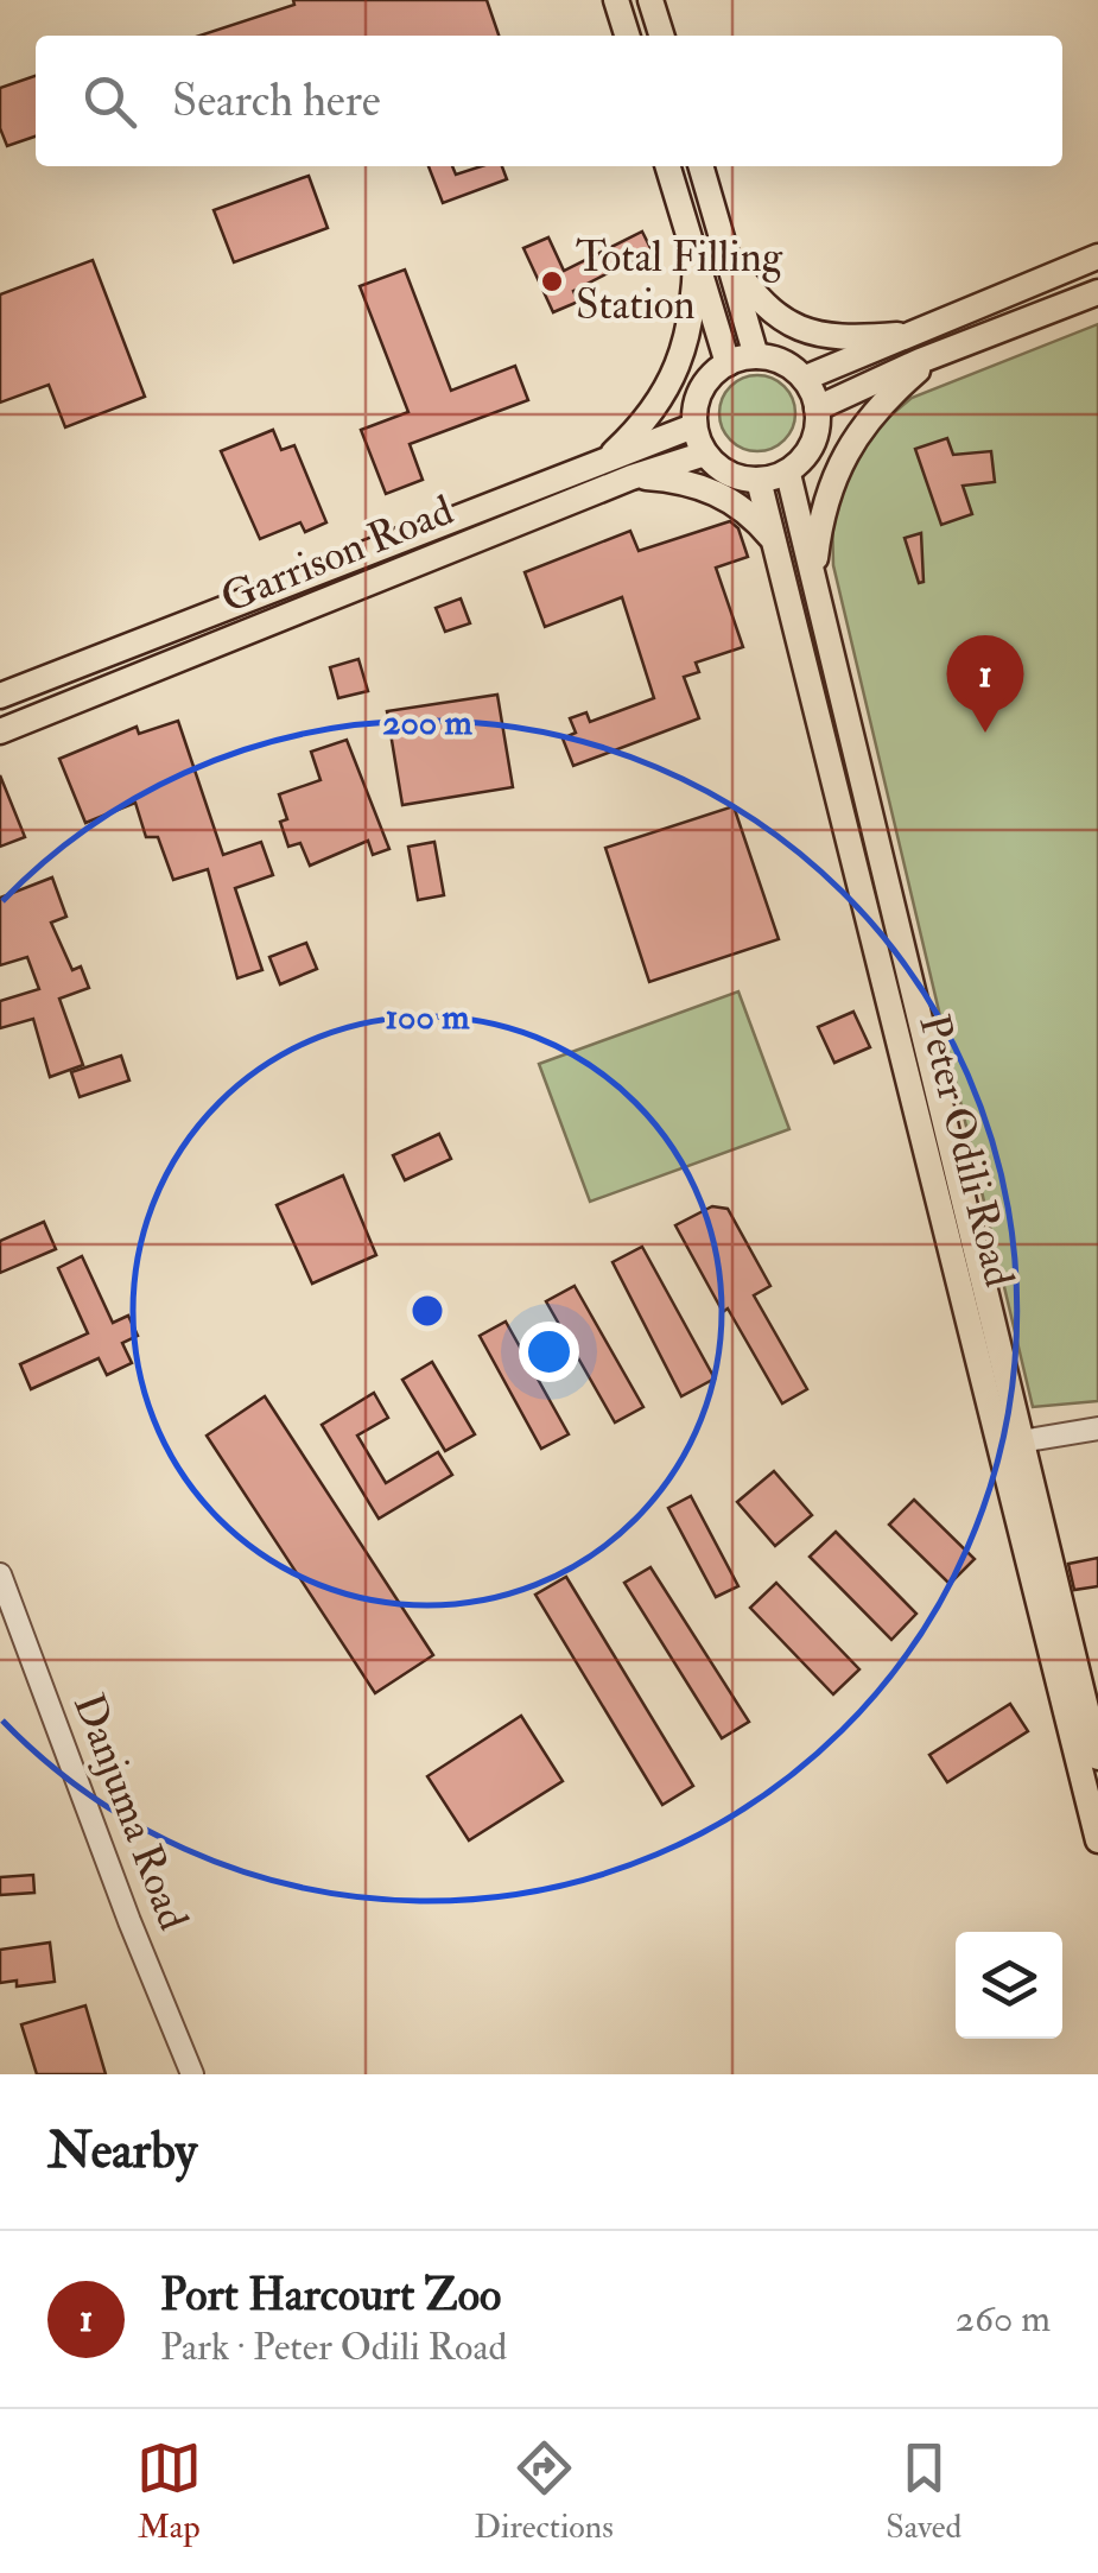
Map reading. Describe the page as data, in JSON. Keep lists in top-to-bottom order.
{
  "streets": {
    "main road": ["Garrison Road", "Peter Odili Road"],
    "street": ["Danjuma Road"]
  },
  "crossings": [
    ["Garrison Road", "Peter Odili Road"]
  ],
  "places": ["Total Filling Station"],
  "page": {
    "search": "Search here",
    "pins": "1",
    "heading": "Nearby",
    "list": [
      {
        "mark": "1",
        "name": "Port Harcourt Zoo",
        "note": "Park · Peter Odili Road",
        "value": "260 m"
      }
    ],
    "nav": ["Map", "Directions", "Saved"]
  },
  "rings": ["200 m", "100 m"]
}
